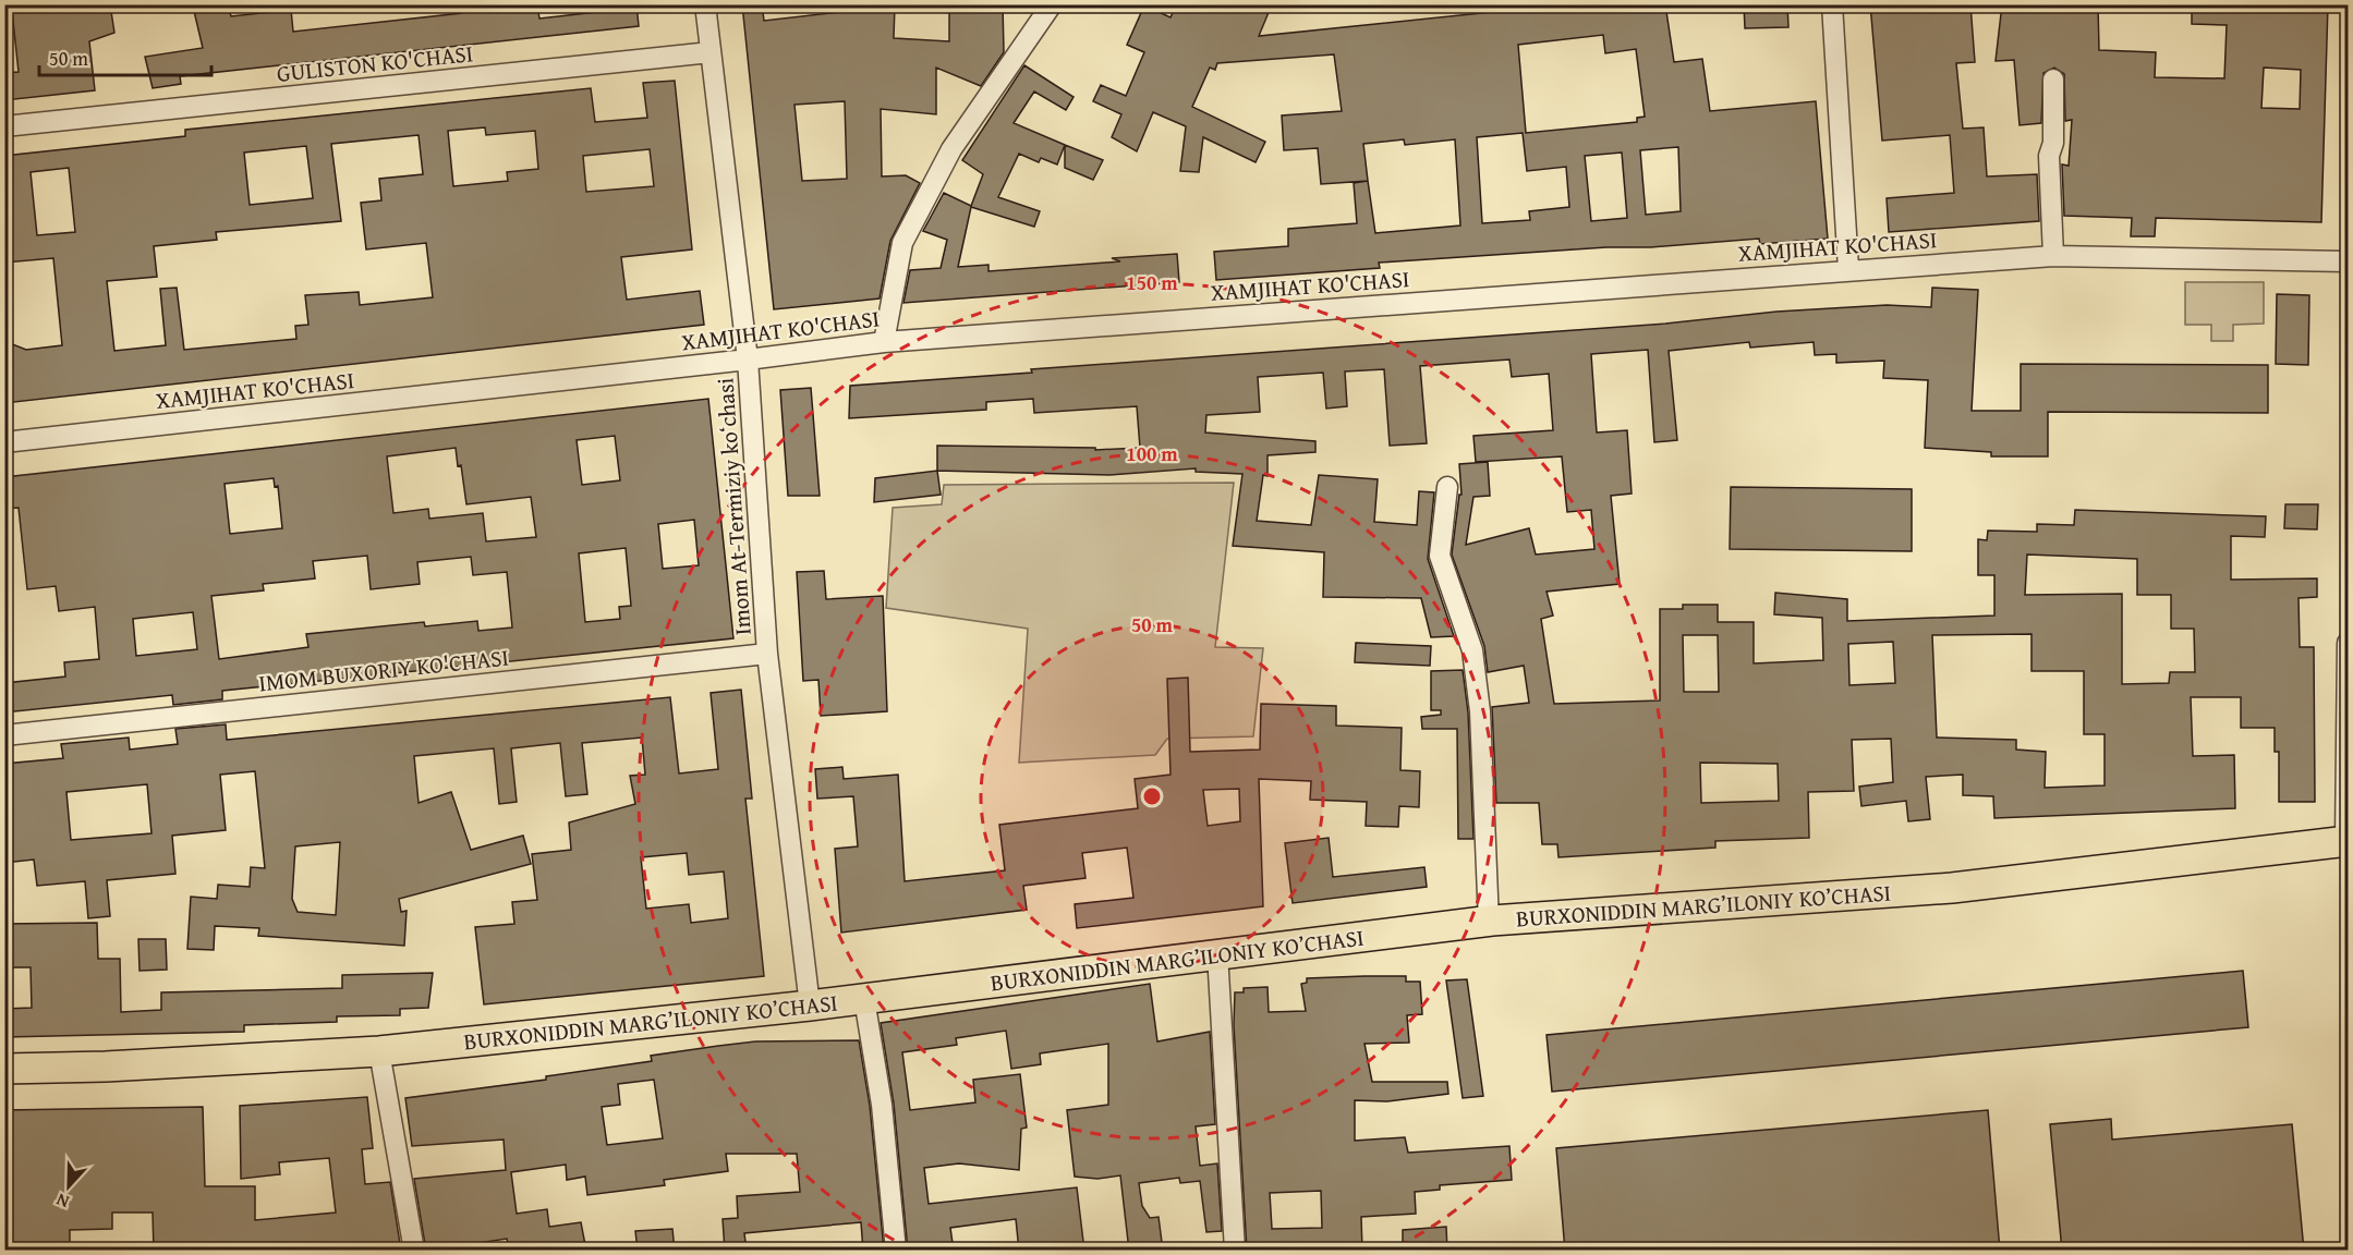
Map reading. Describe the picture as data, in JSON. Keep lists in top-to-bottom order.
{
  "streets": {
    "main road": ["BURXONIDDIN MARG’ILONIY KO’CHASI"],
    "street": [
      "GULISTON KO'CHASI",
      "XAMJIHAT KO'CHASI",
      "Imom At-Termiziy koʻchasi",
      "IMOM BUXORIY KO'CHASI"
    ]
  },
  "crossings": [
    ["GULISTON KO'CHASI", "Imom At-Termiziy koʻchasi"],
    ["XAMJIHAT KO'CHASI", "Imom At-Termiziy koʻchasi"],
    ["Imom At-Termiziy koʻchasi", "IMOM BUXORIY KO'CHASI"],
    ["Imom At-Termiziy koʻchasi", "BURXONIDDIN MARG’ILONIY KO’CHASI"]
  ],
  "scale_bar": "50 m",
  "north": "bottom",
  "rings": ["150 m", "100 m", "50 m"]
}
